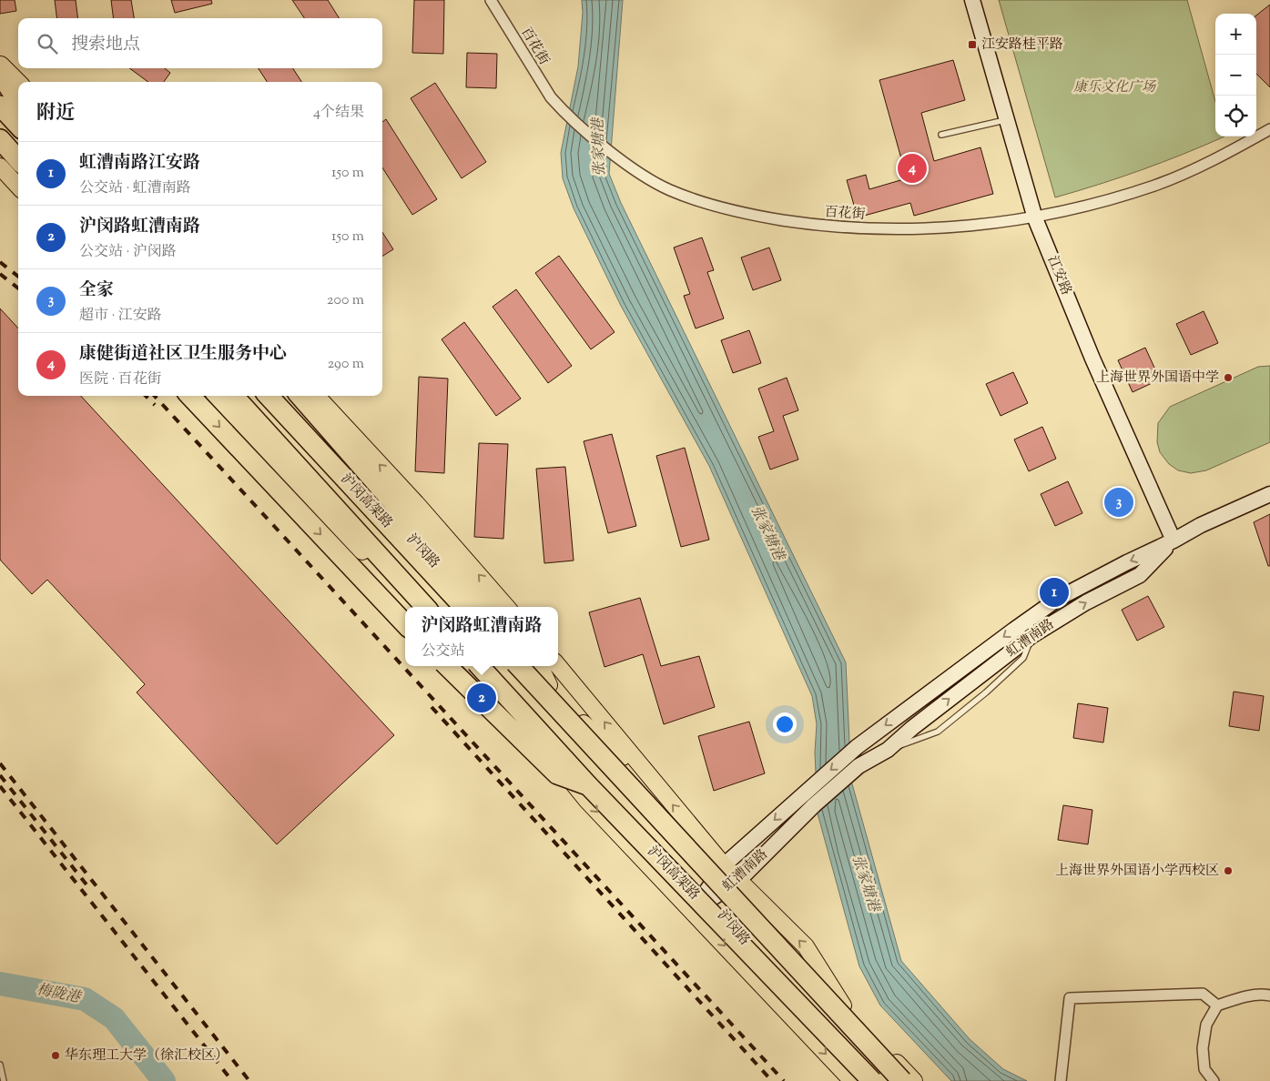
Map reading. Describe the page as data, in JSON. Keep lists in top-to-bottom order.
{
  "streets": {
    "highway": ["沪闵高架路"],
    "main road": ["江安路", "沪闵路", "虹漕南路"],
    "street": ["百花街"]
  },
  "crossings": [
    ["百花街", "江安路"],
    ["江安路", "虹漕南路"],
    ["沪闵路", "虹漕南路"]
  ],
  "water": ["张家塘港", "梅陇港"],
  "parks": ["康乐文化广场"],
  "places": {
    "transit": ["江安路桂平路"],
    "other": ["上海世界外国语中学", "上海世界外国语小学西校区", "华东理工大学（徐汇校区）"]
  },
  "page": {
    "map_buttons": ["+", "−"],
    "search": "搜索地点",
    "heading": ["附近", "4个结果"],
    "list": [
      {
        "mark": "1",
        "name": "虹漕南路江安路",
        "note": "公交站 · 虹漕南路",
        "value": "150 m"
      },
      {
        "mark": "2",
        "name": "沪闵路虹漕南路",
        "note": "公交站 · 沪闵路",
        "value": "150 m"
      },
      {
        "mark": "3",
        "name": "全家",
        "note": "超市 · 江安路",
        "value": "200 m"
      },
      {
        "mark": "4",
        "name": "康健街道社区卫生服务中心",
        "note": "医院 · 百花街",
        "value": "290 m"
      }
    ],
    "pins": [
      "4",
      "3",
      "1",
      "2"
    ],
    "popup": ["沪闵路虹漕南路", "公交站"]
  }
}
